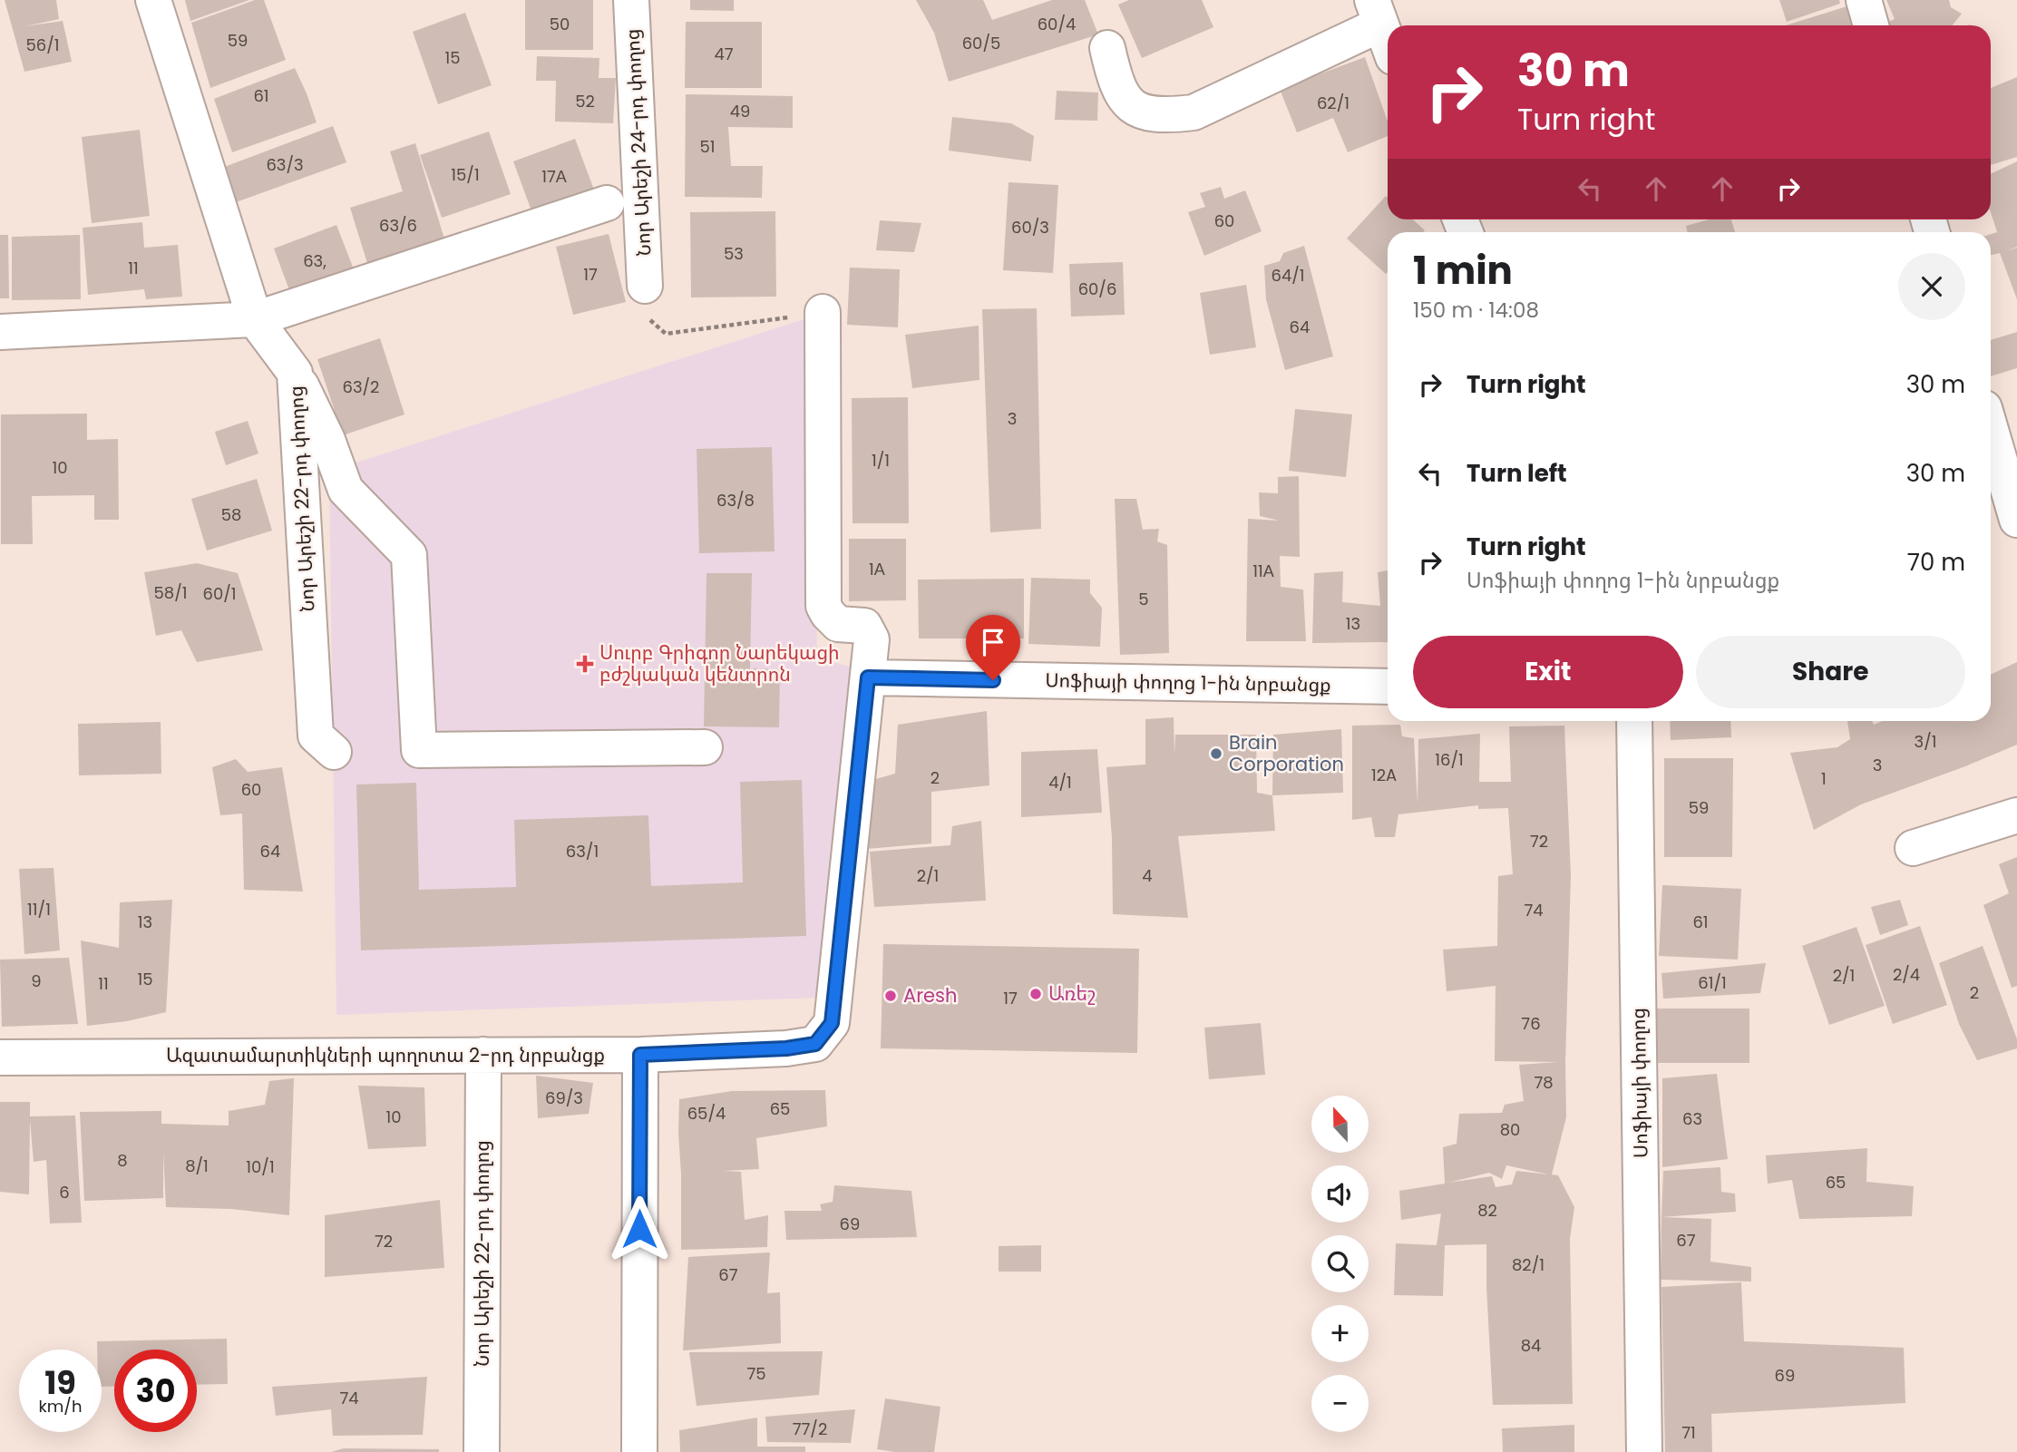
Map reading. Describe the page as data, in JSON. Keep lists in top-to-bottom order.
{
  "streets": {
    "street": [
      "Նոր Արեշի 24-րդ փողոց",
      "Նոր Արեշի 22-րդ փողոց",
      "Սոֆիայի փողոց 1-ին նրբանցք",
      "Ազատամարտիկների պողոտա 2-րդ նրբանցք",
      "Սոֆիայի փողոց"
    ]
  },
  "crossings": [
    ["Նոր Արեշի 22-րդ փողոց", "Ազատամարտիկների պողոտա 2-րդ նրբանցք"],
    ["Սոֆիայի փողոց 1-ին նրբանցք", "Ազատամարտիկների պողոտա 2-րդ նրբանցք"]
  ],
  "places": {
    "health": ["Սուրբ Գրիգոր Նարեկացի բժշկական կենտրոն"],
    "other": ["Brain Corporation", "Առեշ", "Aresh"]
  },
  "house_numbers": [
    "50",
    "60/4",
    "59",
    "60/5",
    "56/1",
    "47",
    "15",
    "61",
    "52",
    "62/1",
    "49",
    "51",
    "63/3",
    "15/1",
    "17А",
    "60",
    "63/6",
    "60/3",
    "53",
    "63,",
    "11",
    "17",
    "64/1",
    "60/6",
    "64",
    "63/2",
    "3",
    "1/1",
    "10",
    "63/8",
    "58",
    "1А",
    "11А",
    "58/1",
    "60/1",
    "5",
    "13",
    "3/1",
    "16/1",
    "3",
    "12A",
    "2",
    "1",
    "4/1",
    "60",
    "59",
    "72",
    "64",
    "63/1",
    "2/1",
    "4",
    "11/1",
    "74",
    "13",
    "61",
    "2/4",
    "2/1",
    "15",
    "9",
    "61/1",
    "11",
    "2",
    "17",
    "76",
    "78",
    "69/3",
    "65",
    "65/4",
    "10",
    "63",
    "80",
    "8",
    "8/1",
    "10/1",
    "65",
    "6",
    "82",
    "69",
    "67",
    "72",
    "82/1",
    "67",
    "84",
    "75",
    "69",
    "74",
    "77/2",
    "71"
  ],
  "north": "top",
  "page": {
    "turn": ["30 m", "Turn right"],
    "heading": ["1 min", "150 m · 14:08"],
    "list": [
      {
        "name": "Turn right",
        "value": "30 m"
      },
      {
        "name": "Turn left",
        "value": "30 m"
      },
      {
        "name": "Turn right",
        "note": "Սոֆիայի փողոց 1-ին նրբանցք",
        "value": "70 m"
      }
    ],
    "buttons": ["Exit", "Share"],
    "map_buttons": ["+", "−"],
    "speed": "19 km/h",
    "limit": "30"
  }
}
